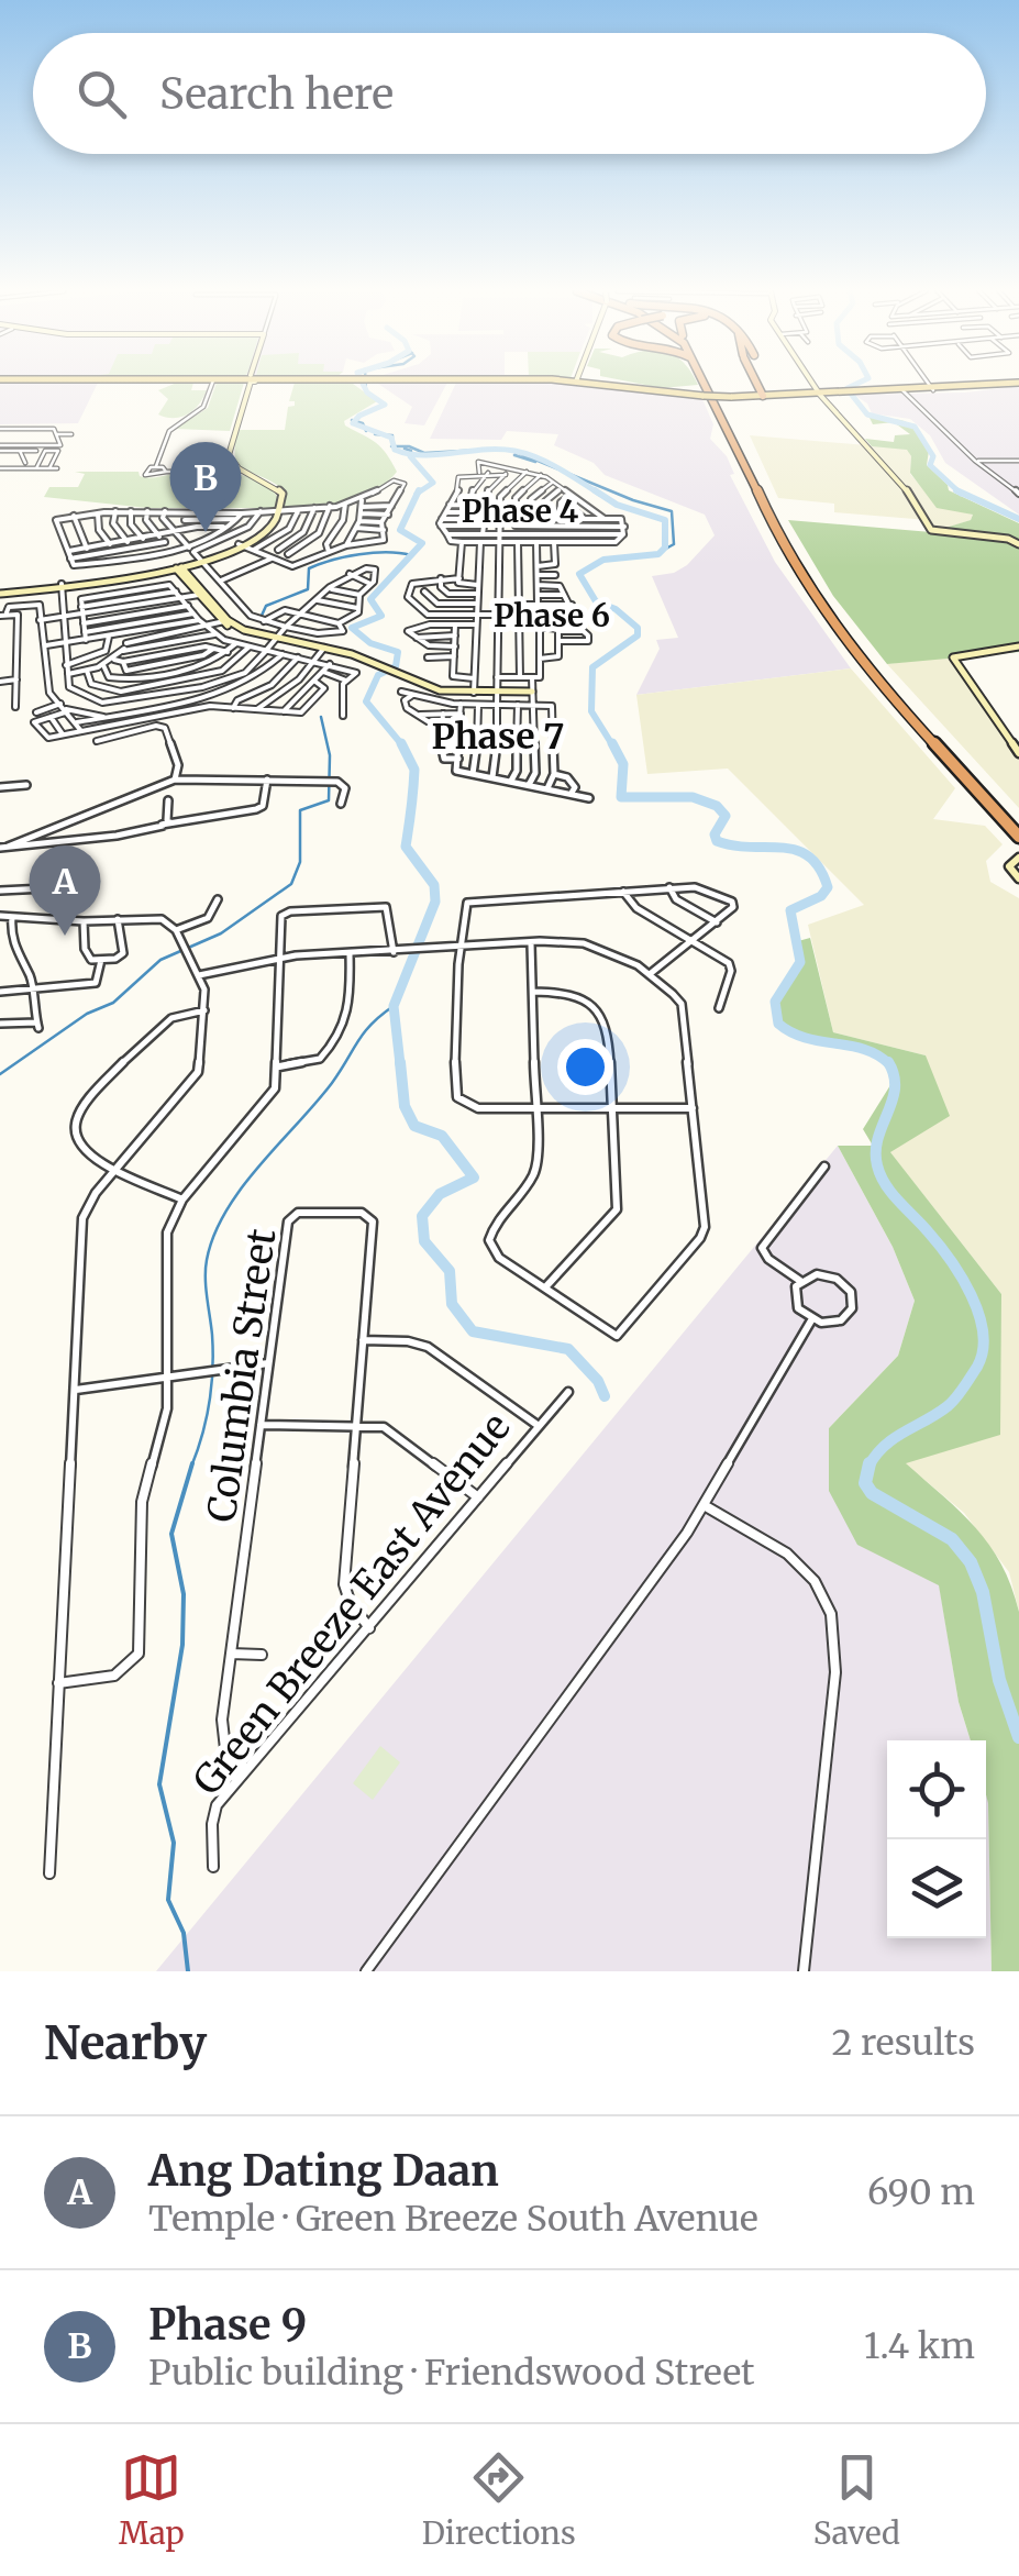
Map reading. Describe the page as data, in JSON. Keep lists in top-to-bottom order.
{
  "streets": {
    "street": ["Columbia Street", "Green Breeze East Avenue"]
  },
  "crossings": [
    ["Columbia Street", "Green Breeze East Avenue"]
  ],
  "districts": ["Phase 4", "Phase 6", "Phase 7"],
  "page": {
    "search": "Search here",
    "pins": ["B", "A"],
    "heading": ["Nearby", "2 results"],
    "list": [
      {
        "mark": "A",
        "name": "Ang Dating Daan",
        "note": "Temple · Green Breeze South Avenue",
        "value": "690 m"
      },
      {
        "mark": "B",
        "name": "Phase 9",
        "note": "Public building · Friendswood Street",
        "value": "1.4 km"
      }
    ],
    "nav": ["Map", "Directions", "Saved"]
  }
}
